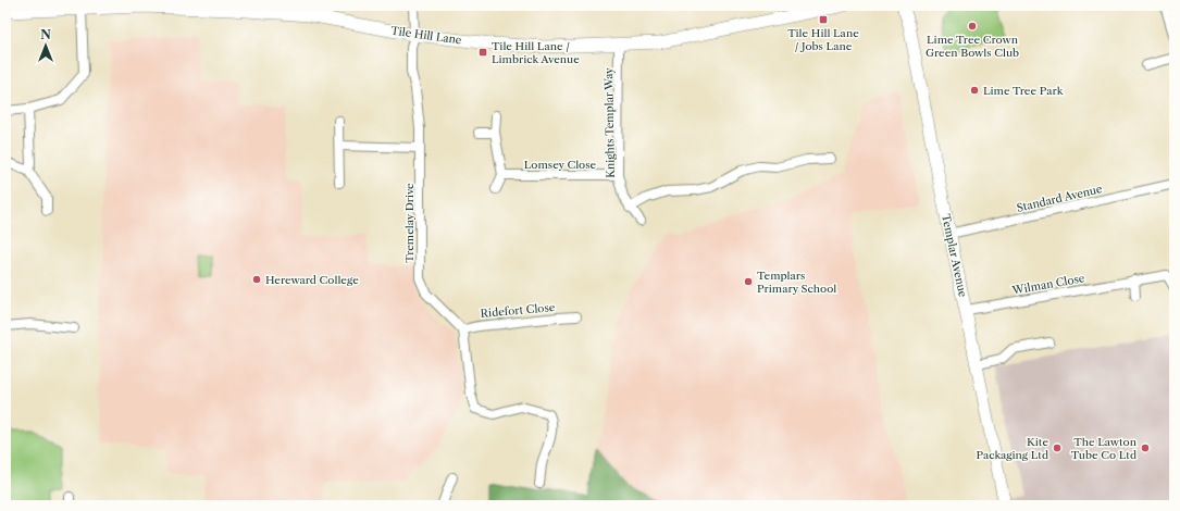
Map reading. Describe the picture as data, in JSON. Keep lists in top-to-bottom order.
{
  "streets": {
    "main road": ["Tile Hill Lane", "Templar Avenue"],
    "street": [
      "Knights Templar Way",
      "Lomsey Close",
      "Standard Avenue",
      "Tremelay Drive",
      "Wilman Close",
      "Ridefort Close"
    ]
  },
  "crossings": [
    ["Tile Hill Lane", "Knights Templar Way"],
    ["Tile Hill Lane", "Tremelay Drive"],
    ["Knights Templar Way", "Lomsey Close"],
    ["Standard Avenue", "Templar Avenue"],
    ["Tremelay Drive", "Ridefort Close"],
    ["Templar Avenue", "Wilman Close"]
  ],
  "places": {
    "transit": ["Tile Hill Lane / Jobs Lane", "Tile Hill Lane / Limbrick Avenue"],
    "other": [
      "Lime Tree Crown Green Bowls Club",
      "Lime Tree Park",
      "Hereward College",
      "Templars Primary School",
      "Kite Packaging Ltd",
      "The Lawton Tube Co Ltd"
    ]
  },
  "north": "top"
}
